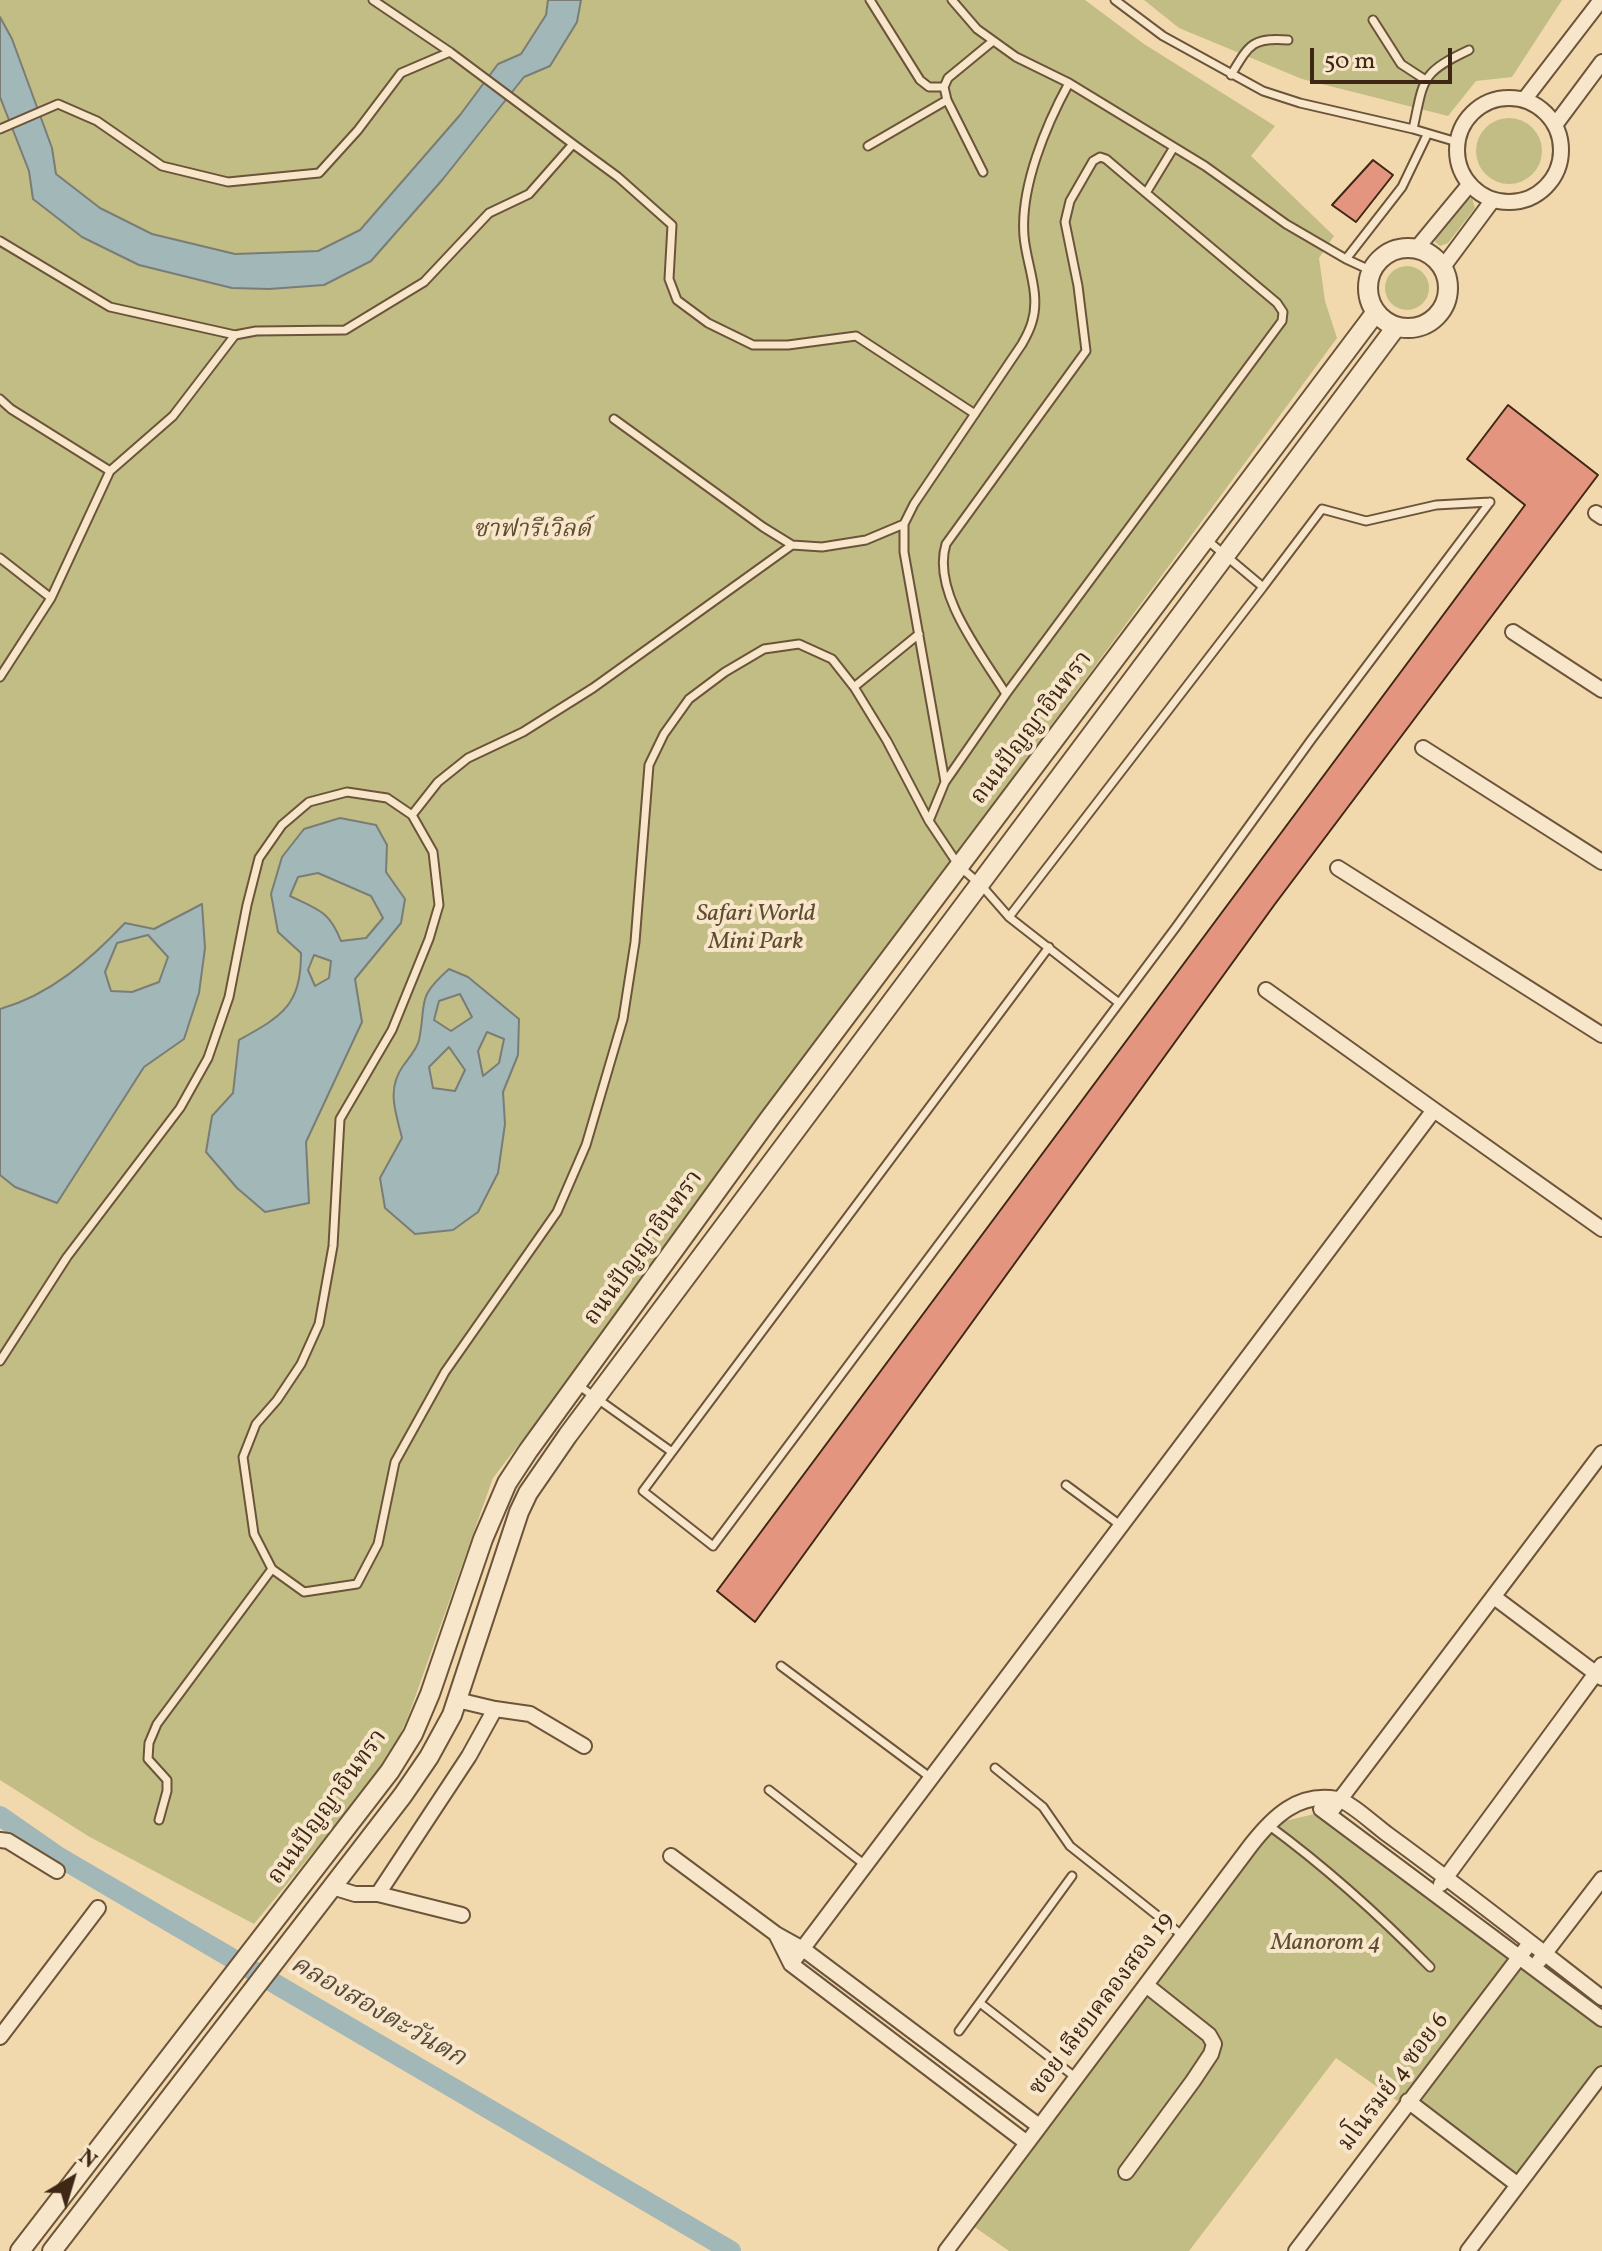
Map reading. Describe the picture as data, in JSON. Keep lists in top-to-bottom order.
{
  "streets": {
    "street": ["ถนนปัญญาอินทรา", "ซอย เลียบคลองสอง 19", "มโนรมย์ 4 ซอย 6"]
  },
  "water": ["คลองสองตะวันตก"],
  "parks": ["ซาฟารีเวิลด์", "Safari World Mini Park", "Manorom 4"],
  "scale_bar": "50 m",
  "north": "top right"
}
